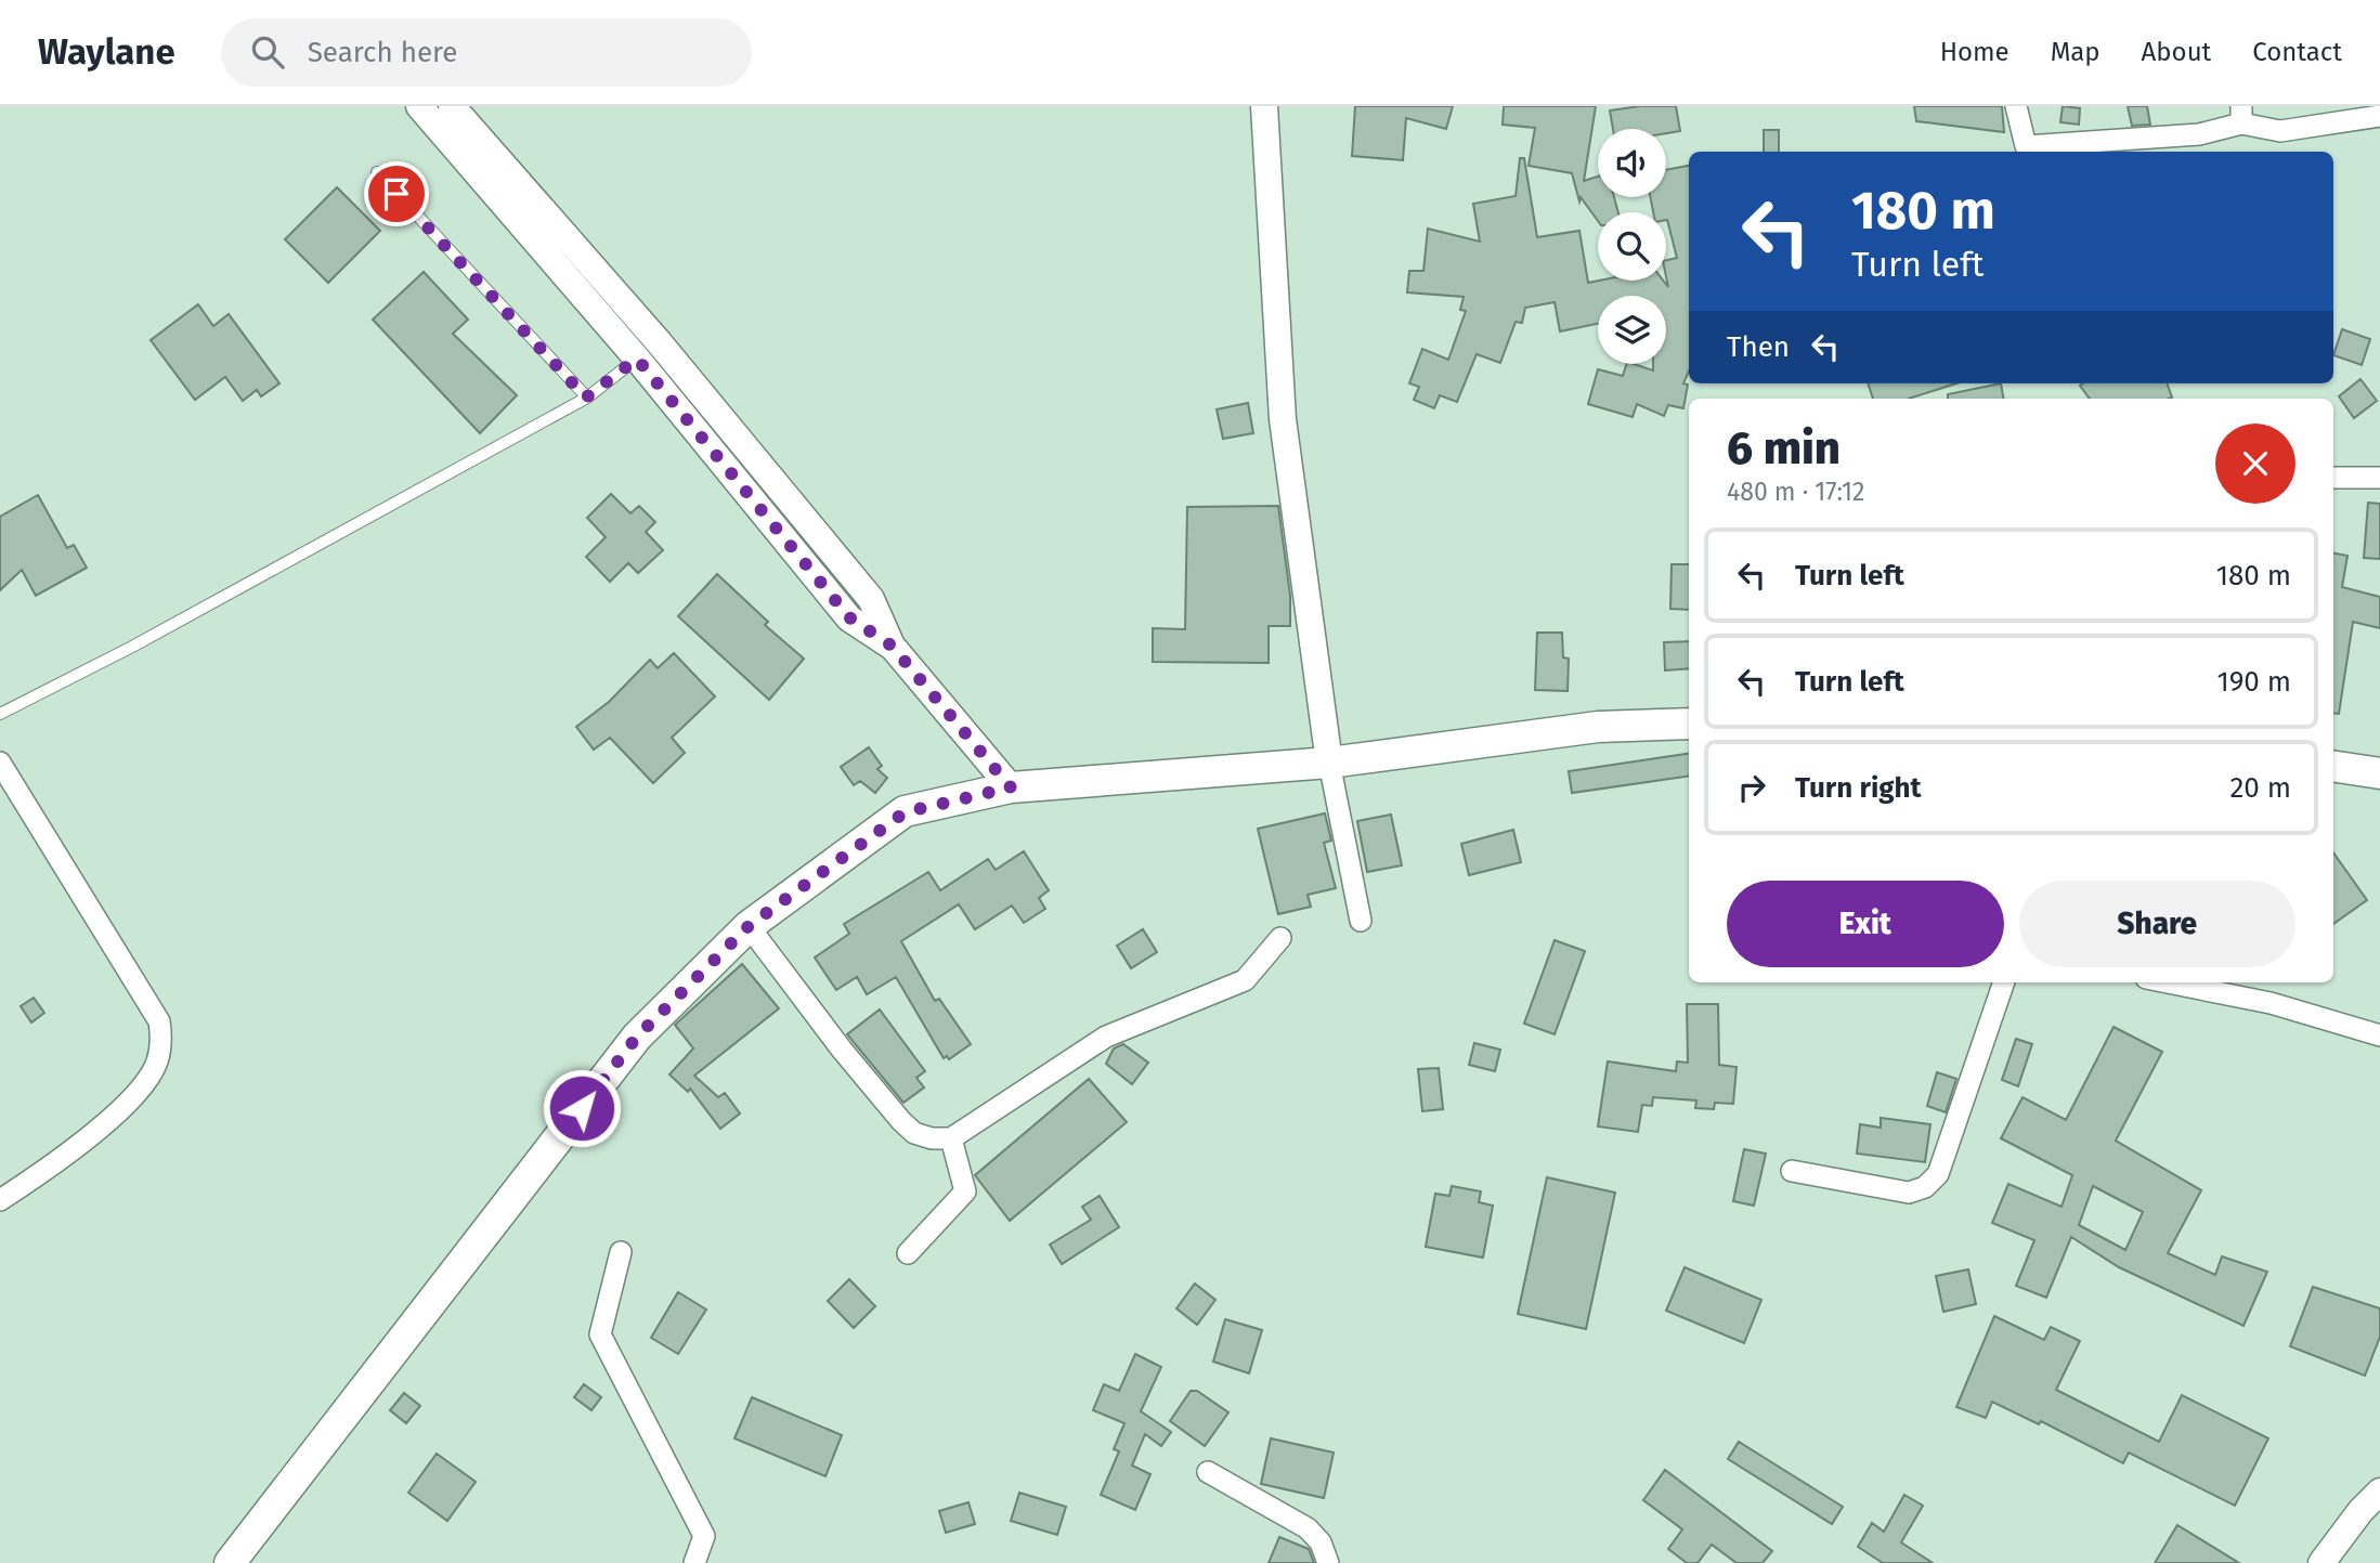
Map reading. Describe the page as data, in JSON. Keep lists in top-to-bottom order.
{
  "page": {
    "header": "Waylane",
    "search": "Search here",
    "nav": [
      "Home",
      "Map",
      "About",
      "Contact"
    ],
    "turn": ["180 m", "Turn left"],
    "then": "Then",
    "heading": ["6 min", "480 m · 17:12"],
    "list": [
      {
        "name": "Turn left",
        "value": "180 m"
      },
      {
        "name": "Turn left",
        "value": "190 m"
      },
      {
        "name": "Turn right",
        "value": "20 m"
      }
    ],
    "buttons": ["Exit", "Share"]
  }
}
